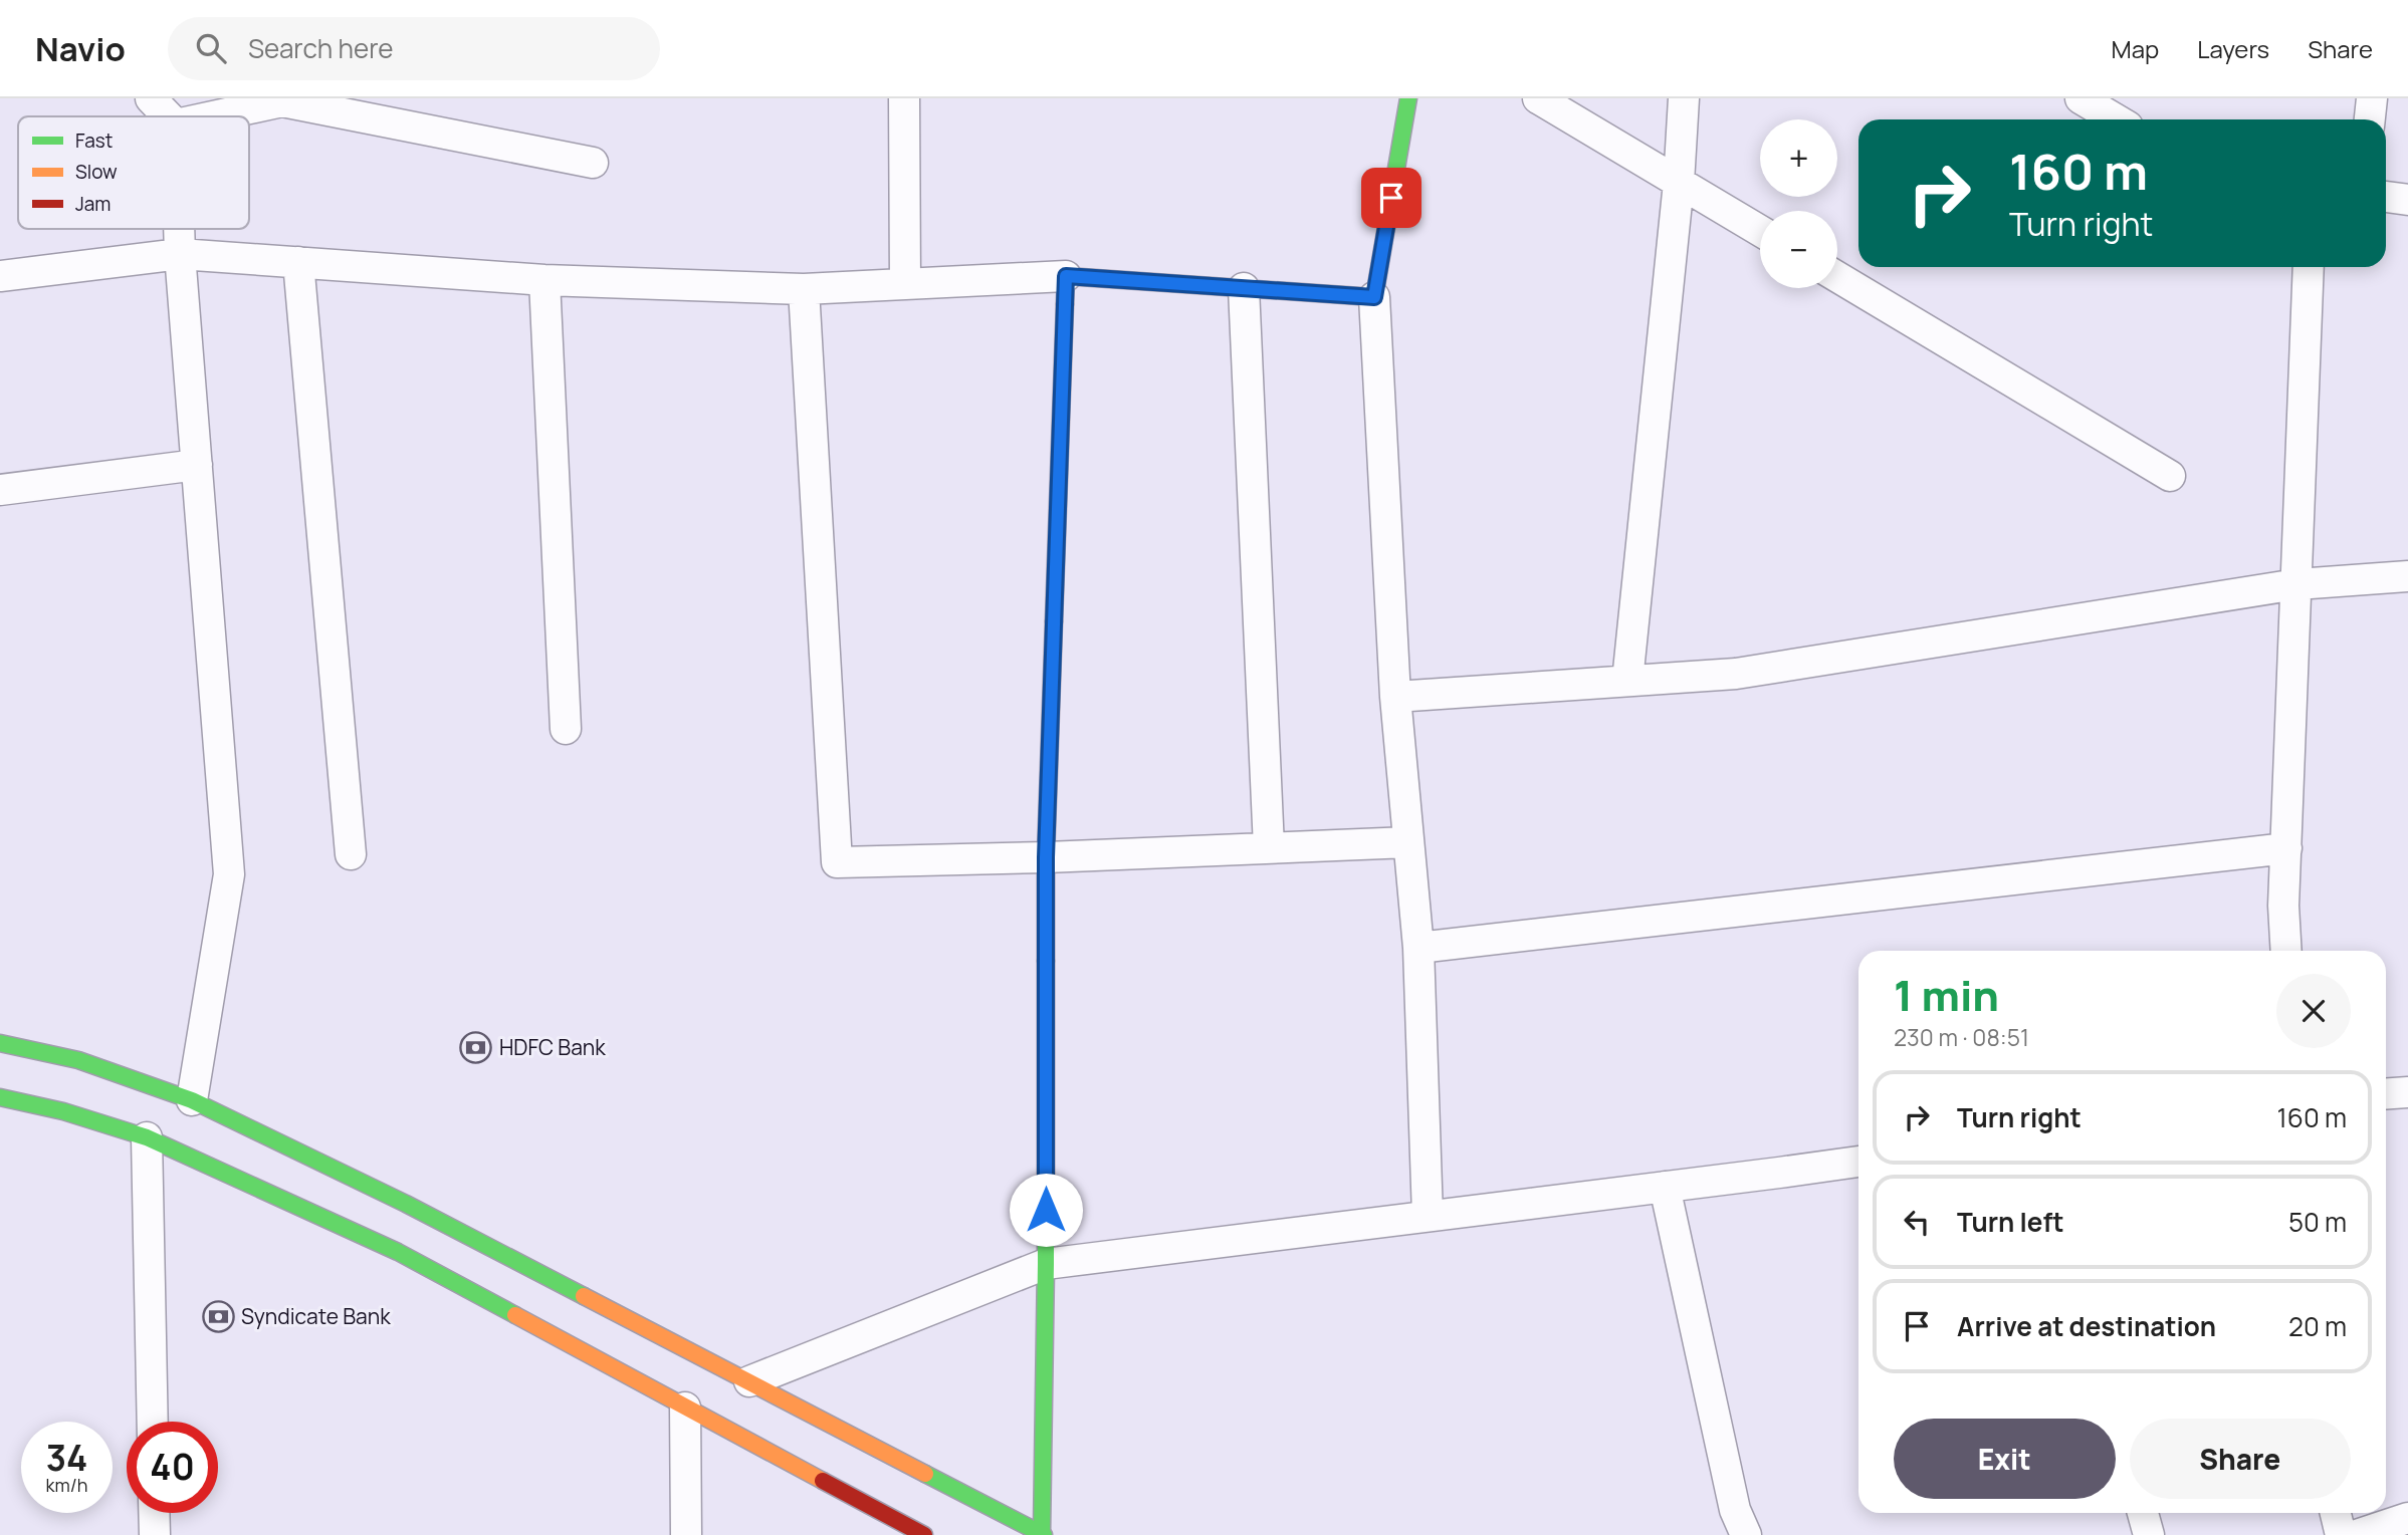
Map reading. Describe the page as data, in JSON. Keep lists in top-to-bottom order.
{
  "places": {
    "bank": ["HDFC Bank", "Syndicate Bank"]
  },
  "legend": ["Fast", "Slow", "Jam"],
  "page": {
    "header": "Navio",
    "search": "Search here",
    "nav": ["Map", "Layers", "Share"],
    "map_buttons": ["+", "−"],
    "turn": ["160 m", "Turn right"],
    "heading": ["1 min", "230 m · 08:51"],
    "list": [
      {
        "name": "Turn right",
        "value": "160 m"
      },
      {
        "name": "Turn left",
        "value": "50 m"
      },
      {
        "name": "Arrive at destination",
        "value": "20 m"
      }
    ],
    "buttons": ["Exit", "Share"],
    "speed": "34 km/h",
    "limit": "40"
  }
}
